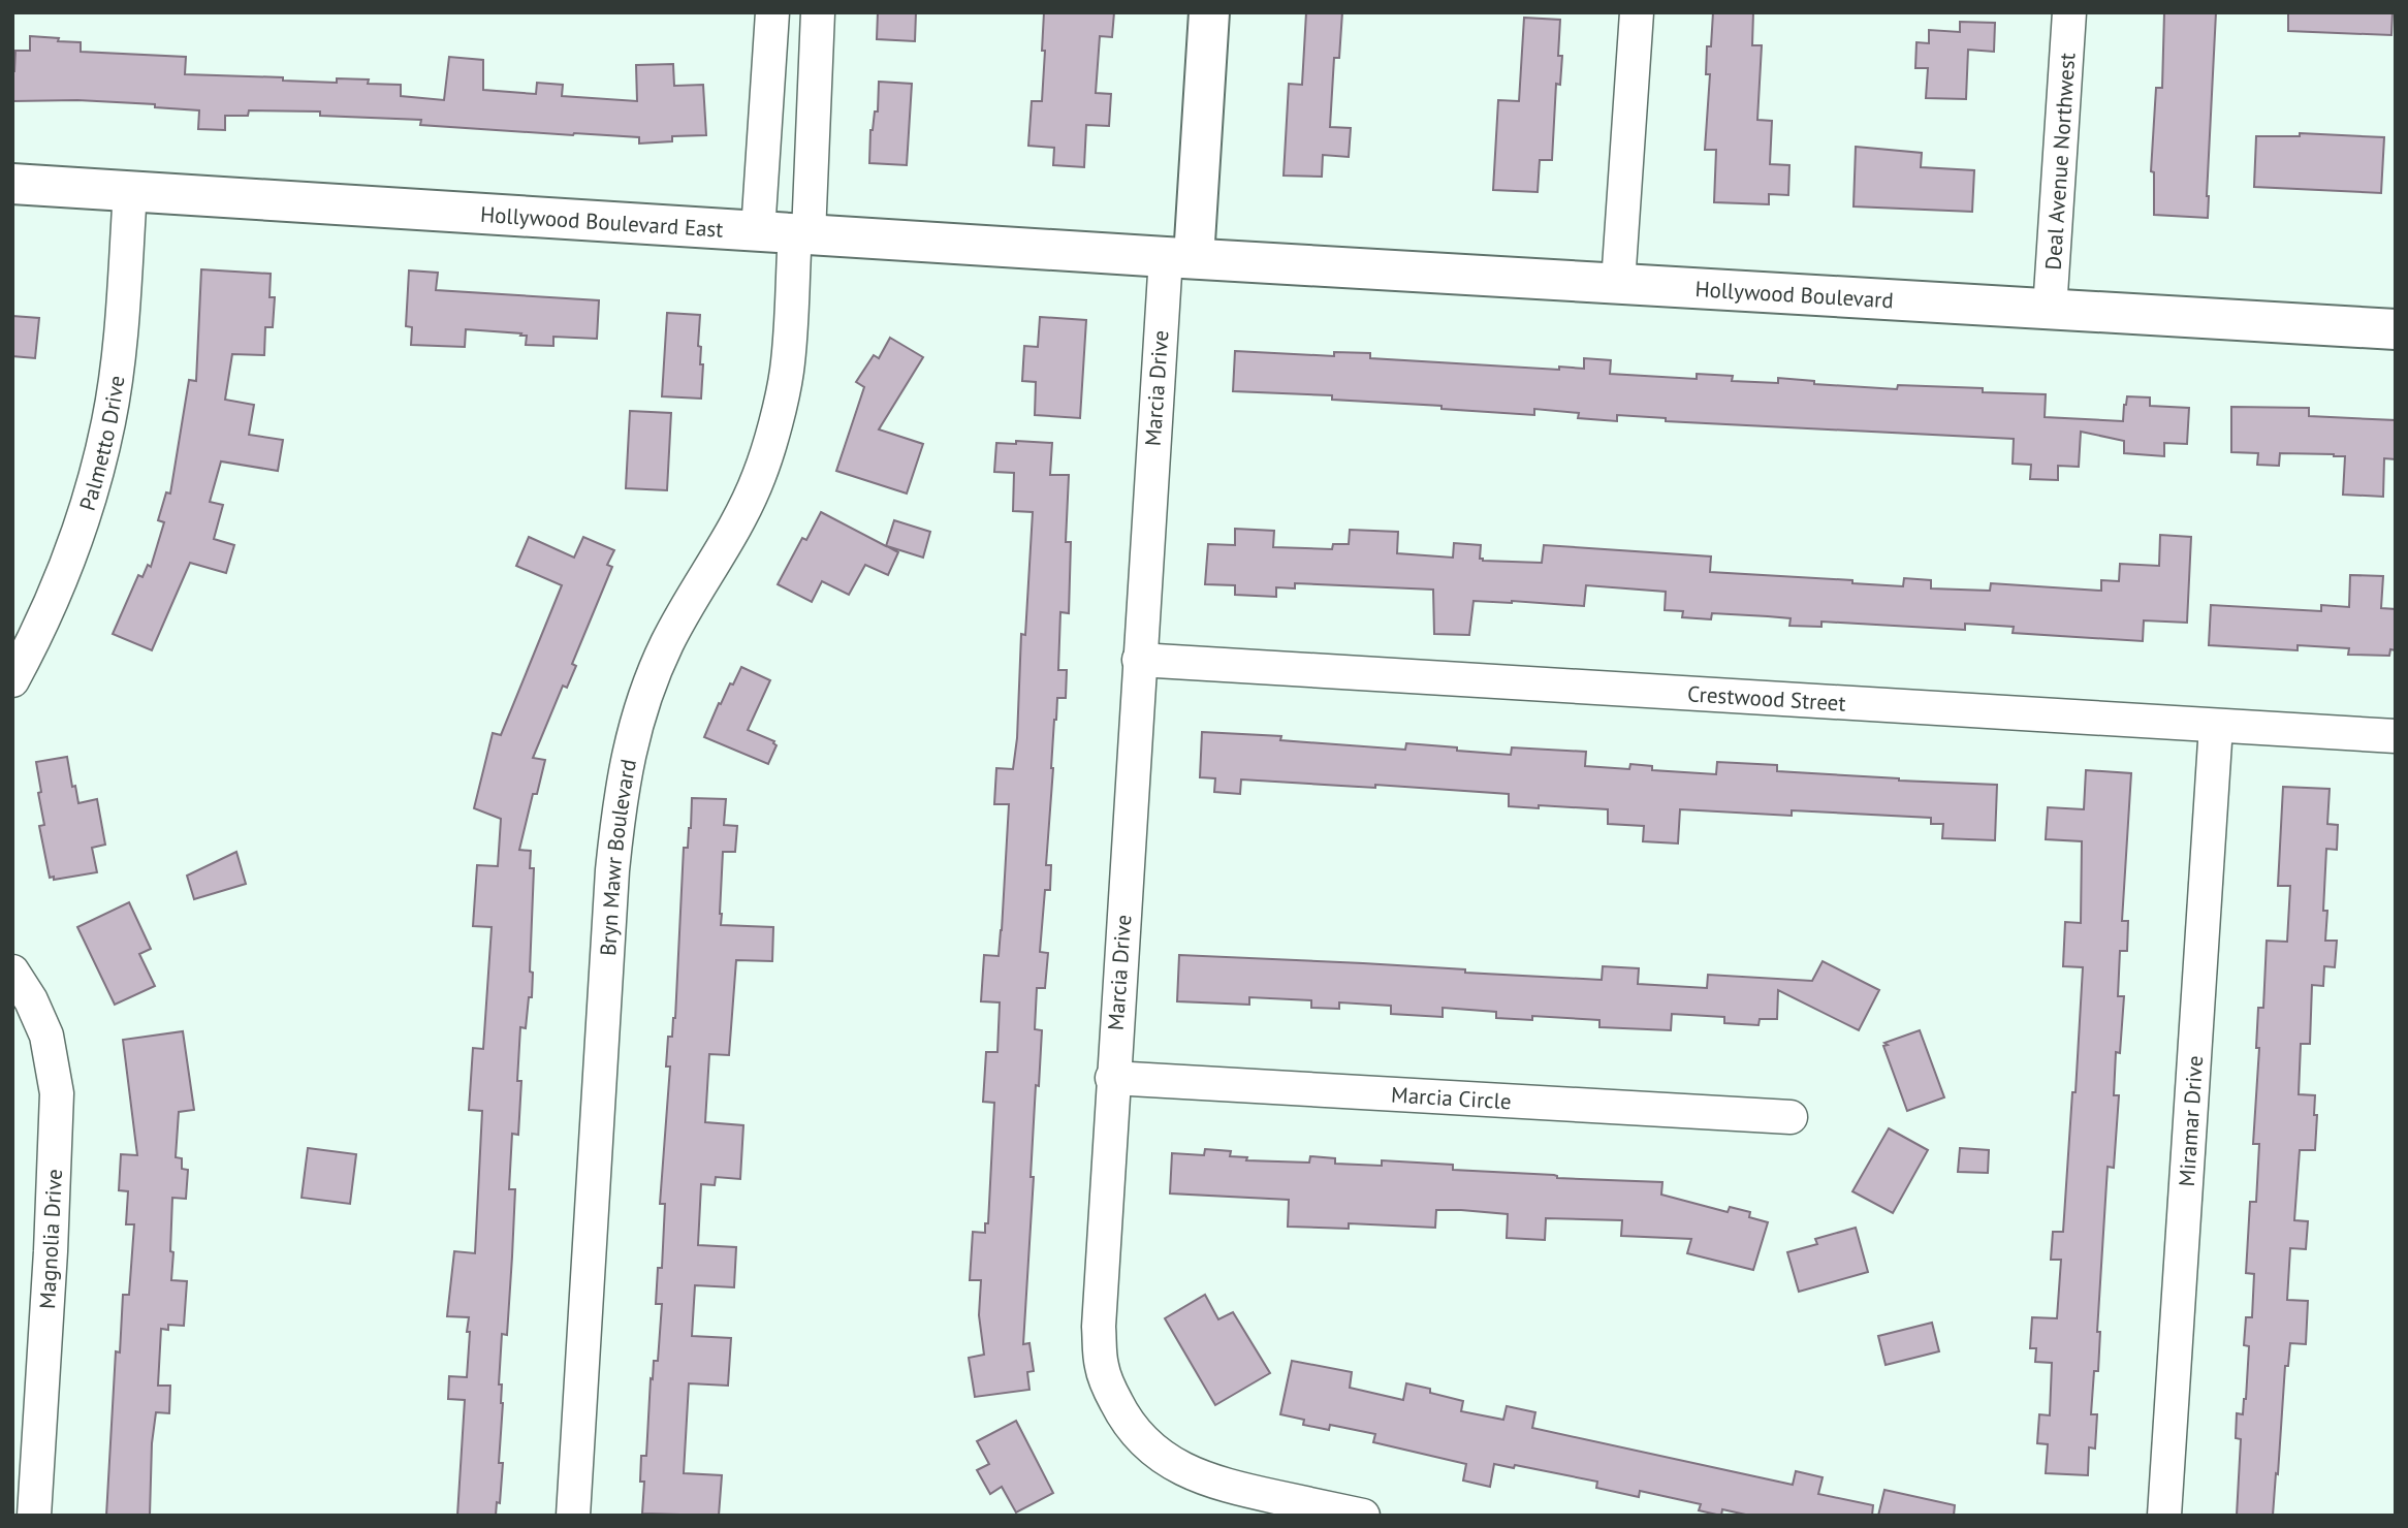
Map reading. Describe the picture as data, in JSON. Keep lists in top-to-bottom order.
{
  "streets": {
    "street": [
      "Deal Avenue Northwest",
      "Hollywood Boulevard East",
      "Hollywood Boulevard",
      "Marcia Drive",
      "Palmetto Drive",
      "Crestwood Street",
      "Bryn Mawr Boulevard",
      "Marcia Circle",
      "Miramar Drive",
      "Magnolia Drive"
    ]
  },
  "crossings": [
    ["Deal Avenue Northwest", "Hollywood Boulevard"],
    ["Hollywood Boulevard East", "Hollywood Boulevard"],
    ["Hollywood Boulevard East", "Marcia Drive"],
    ["Hollywood Boulevard East", "Palmetto Drive"],
    ["Hollywood Boulevard East", "Bryn Mawr Boulevard"],
    ["Hollywood Boulevard", "Marcia Drive"],
    ["Marcia Drive", "Crestwood Street"],
    ["Marcia Drive", "Marcia Circle"],
    ["Crestwood Street", "Miramar Drive"]
  ]
}
